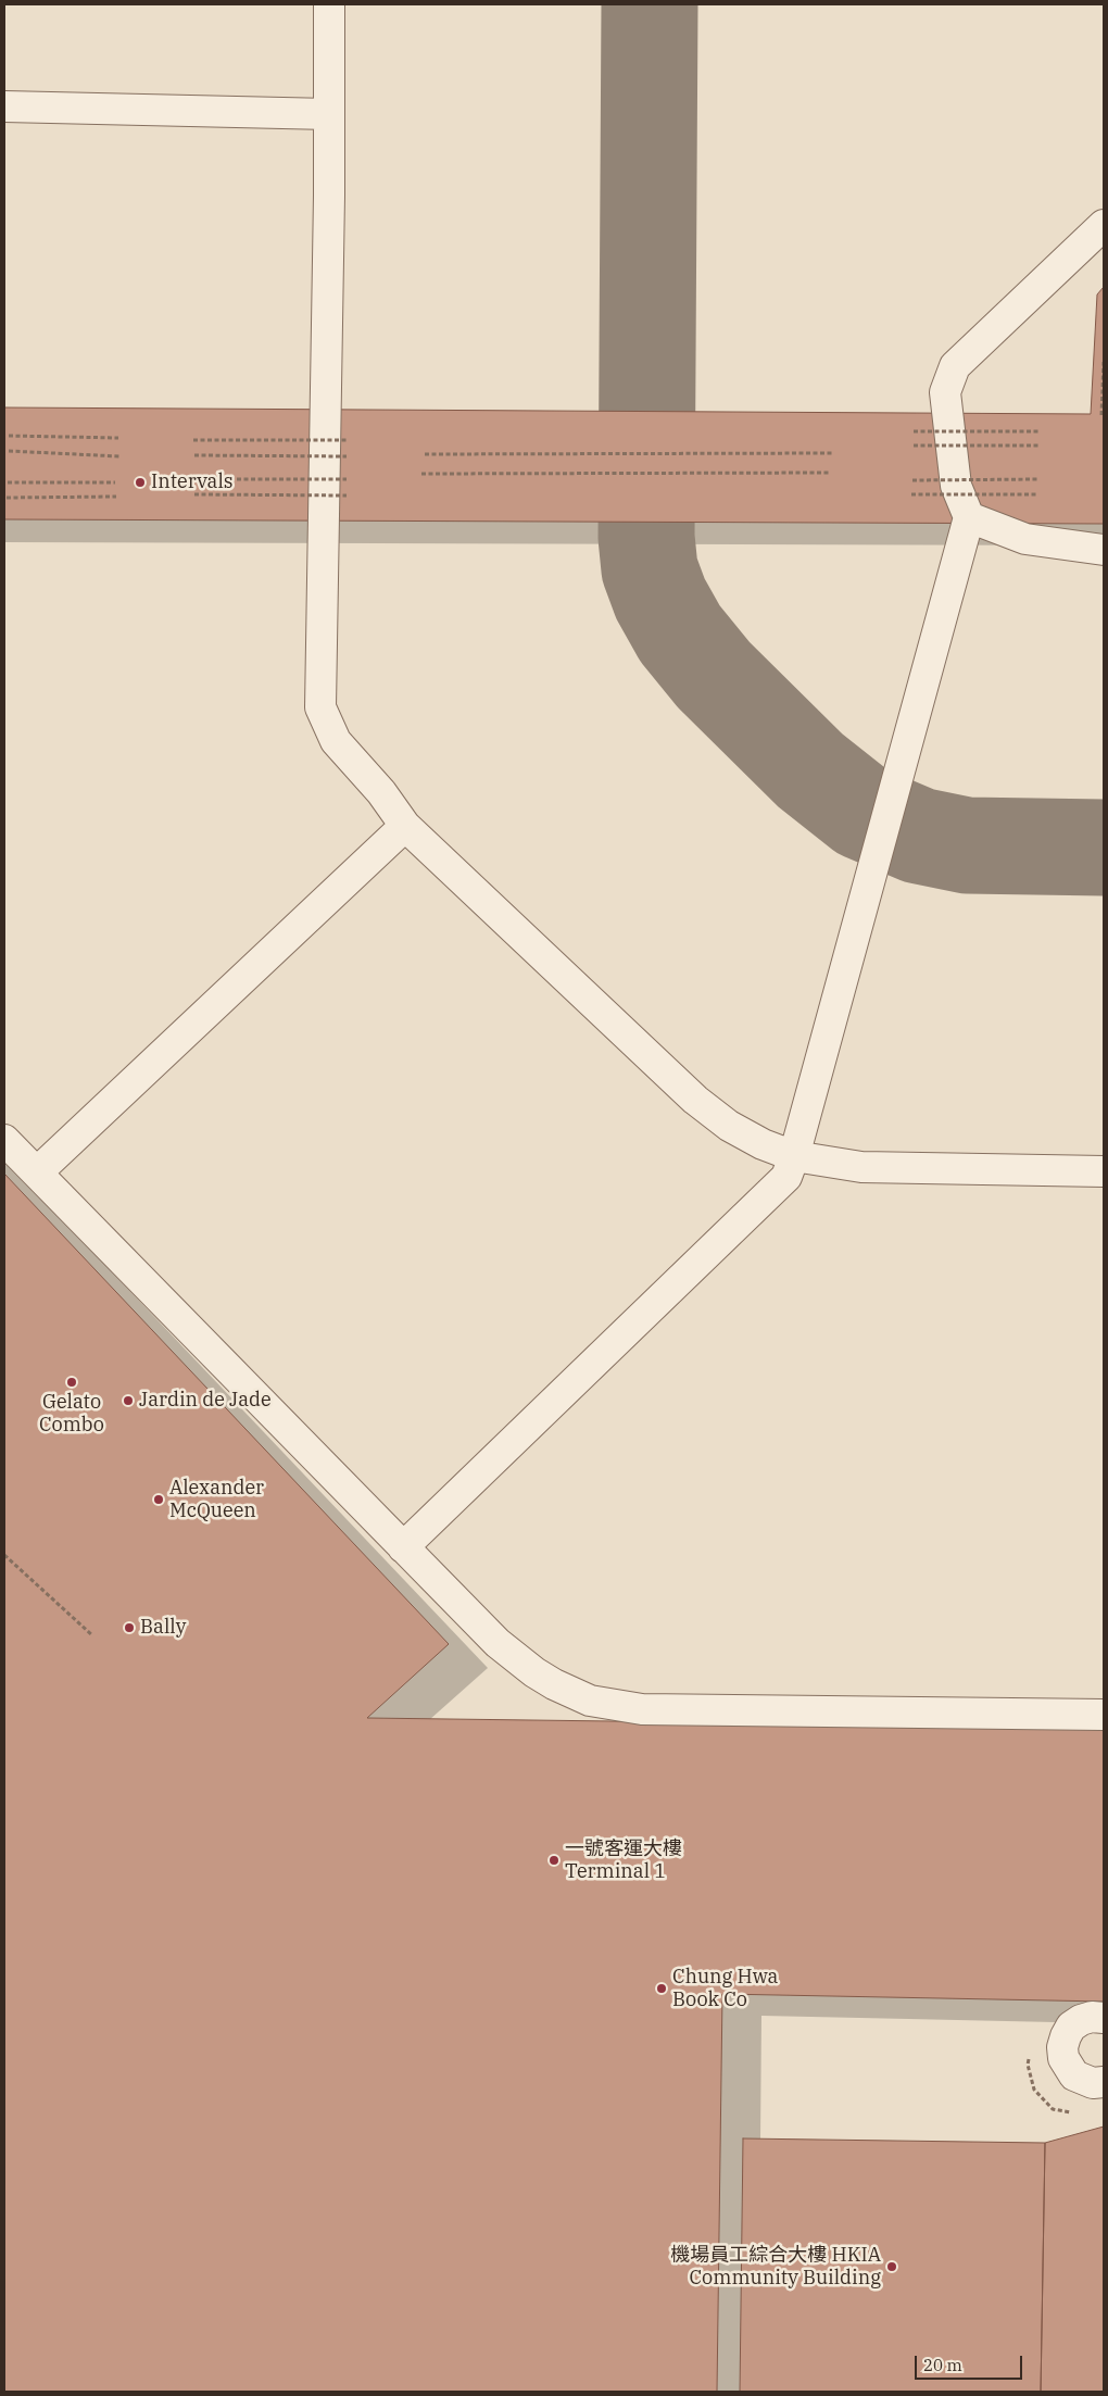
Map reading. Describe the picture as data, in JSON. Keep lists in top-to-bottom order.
{
  "places": [
    "Intervals",
    "Gelato Combo",
    "Jardin de Jade",
    "Alexander McQueen",
    "Bally",
    "一號客運大樓 Terminal 1",
    "Chung Hwa Book Co",
    "機場員工綜合大樓 HKIA Community Building"
  ],
  "scale_bar": "20 m"
}
